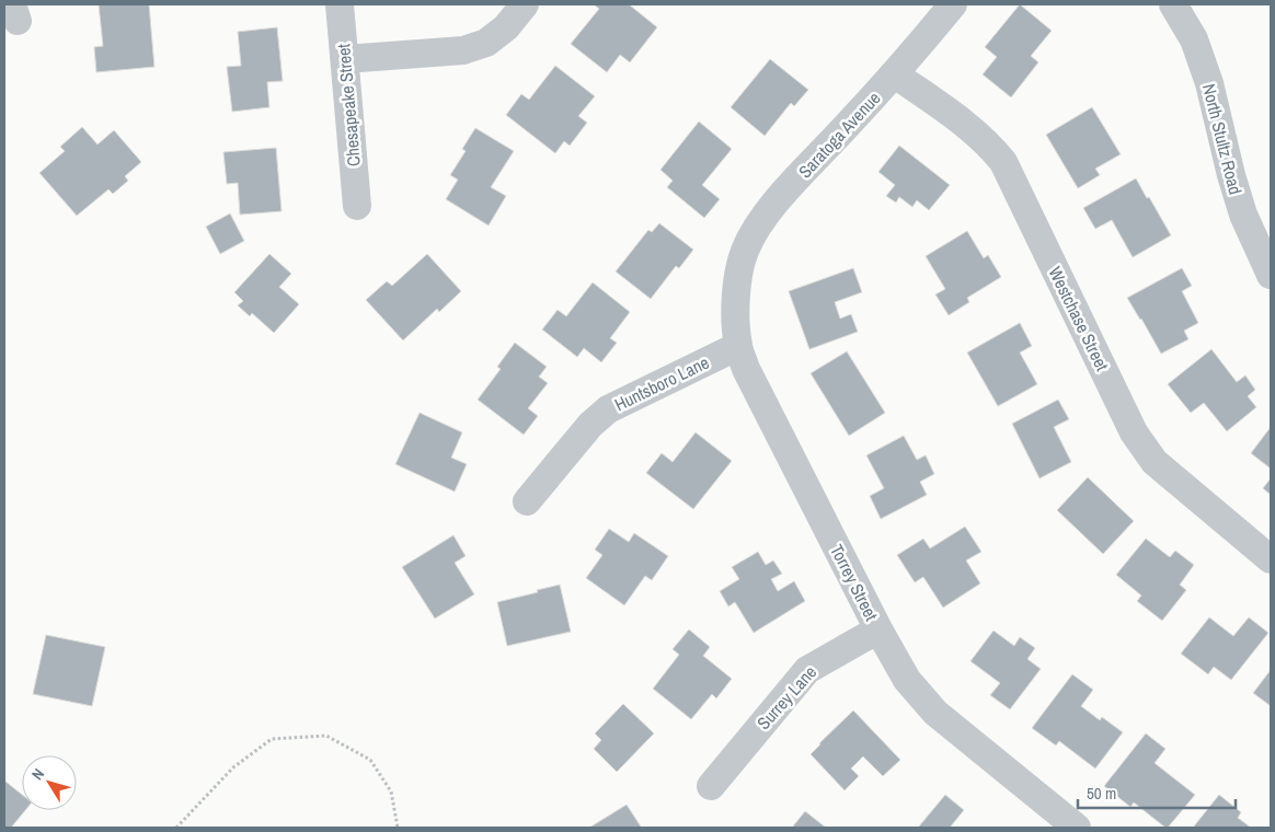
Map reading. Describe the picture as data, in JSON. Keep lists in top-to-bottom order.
{
  "streets": {
    "street": [
      "Chesapeake Street",
      "Saratoga Avenue",
      "North Stultz Road",
      "Westchase Street",
      "Huntsboro Lane",
      "Torrey Street",
      "Surrey Lane"
    ]
  },
  "crossings": [
    ["Saratoga Avenue", "Westchase Street"],
    ["Saratoga Avenue", "Torrey Street"],
    ["Huntsboro Lane", "Torrey Street"],
    ["Torrey Street", "Surrey Lane"]
  ],
  "scale_bar": "50 m",
  "north": "top left"
}
